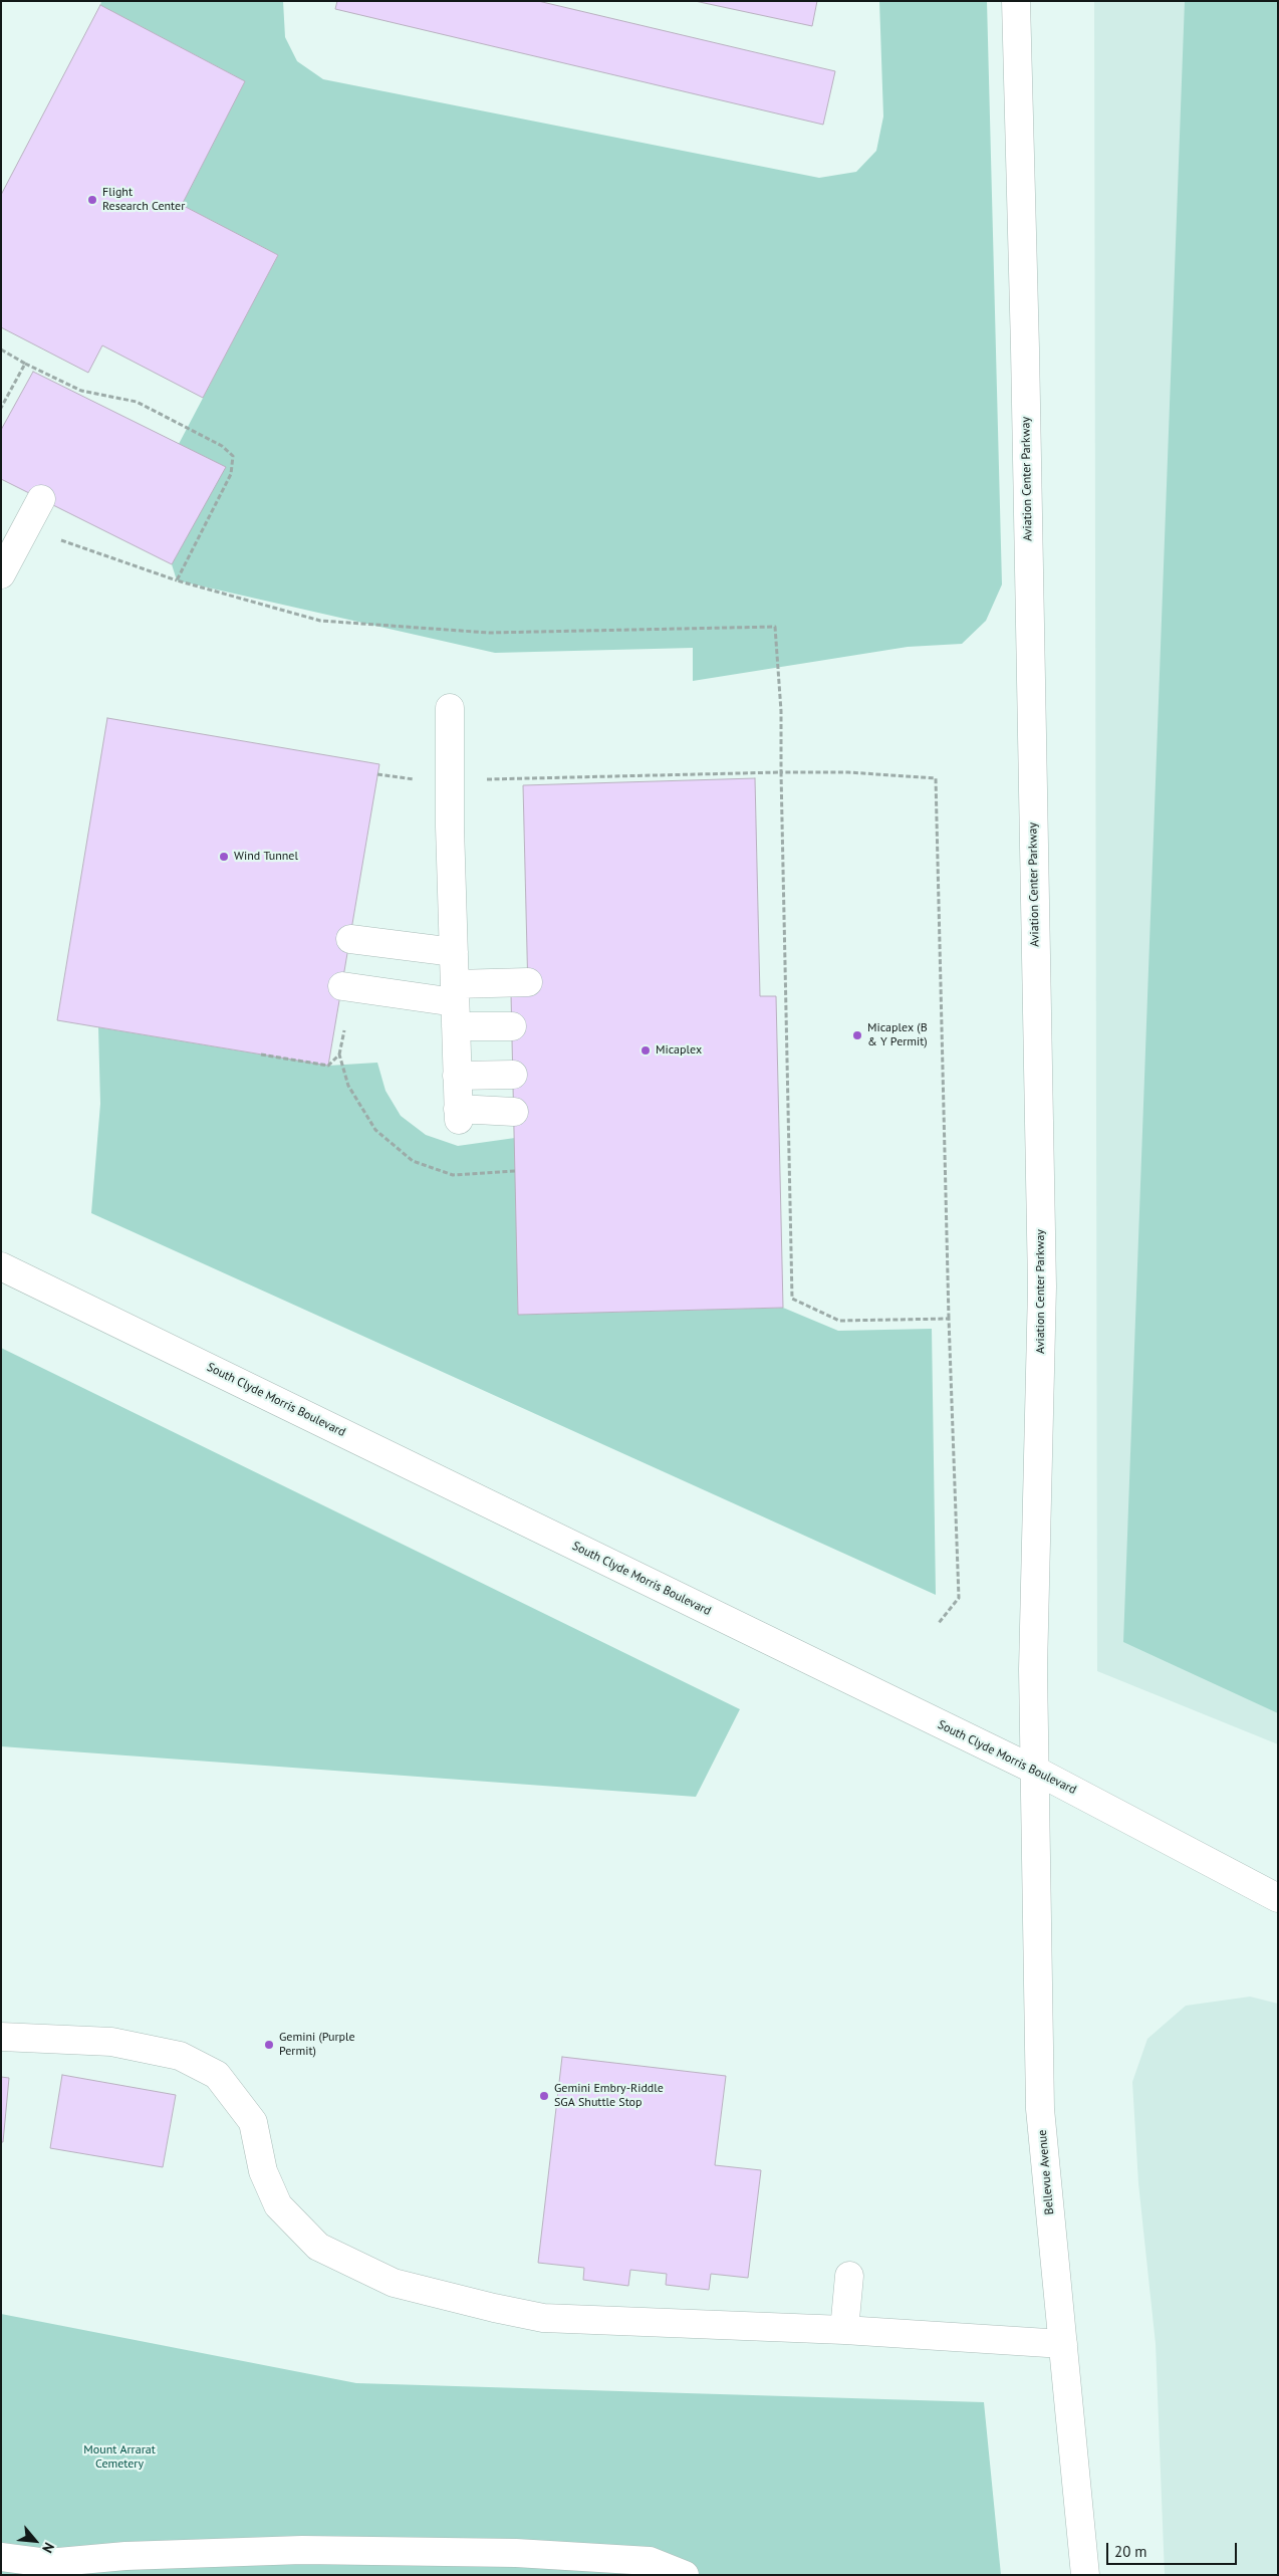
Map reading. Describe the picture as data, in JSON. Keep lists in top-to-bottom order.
{
  "streets": {
    "street": ["Aviation Center Parkway", "South Clyde Morris Boulevard", "Bellevue Avenue"]
  },
  "crossings": [
    ["Aviation Center Parkway", "South Clyde Morris Boulevard"],
    ["Aviation Center Parkway", "Bellevue Avenue"],
    ["South Clyde Morris Boulevard", "Bellevue Avenue"]
  ],
  "parks": ["Mount Arrarat Cemetery"],
  "places": [
    "Flight Research Center",
    "Wind Tunnel",
    "Micaplex (B & Y Permit)",
    "Micaplex",
    "Gemini (Purple Permit)",
    "Gemini Embry-Riddle SGA Shuttle Stop"
  ],
  "scale_bar": "20 m",
  "north": "bottom right"
}
